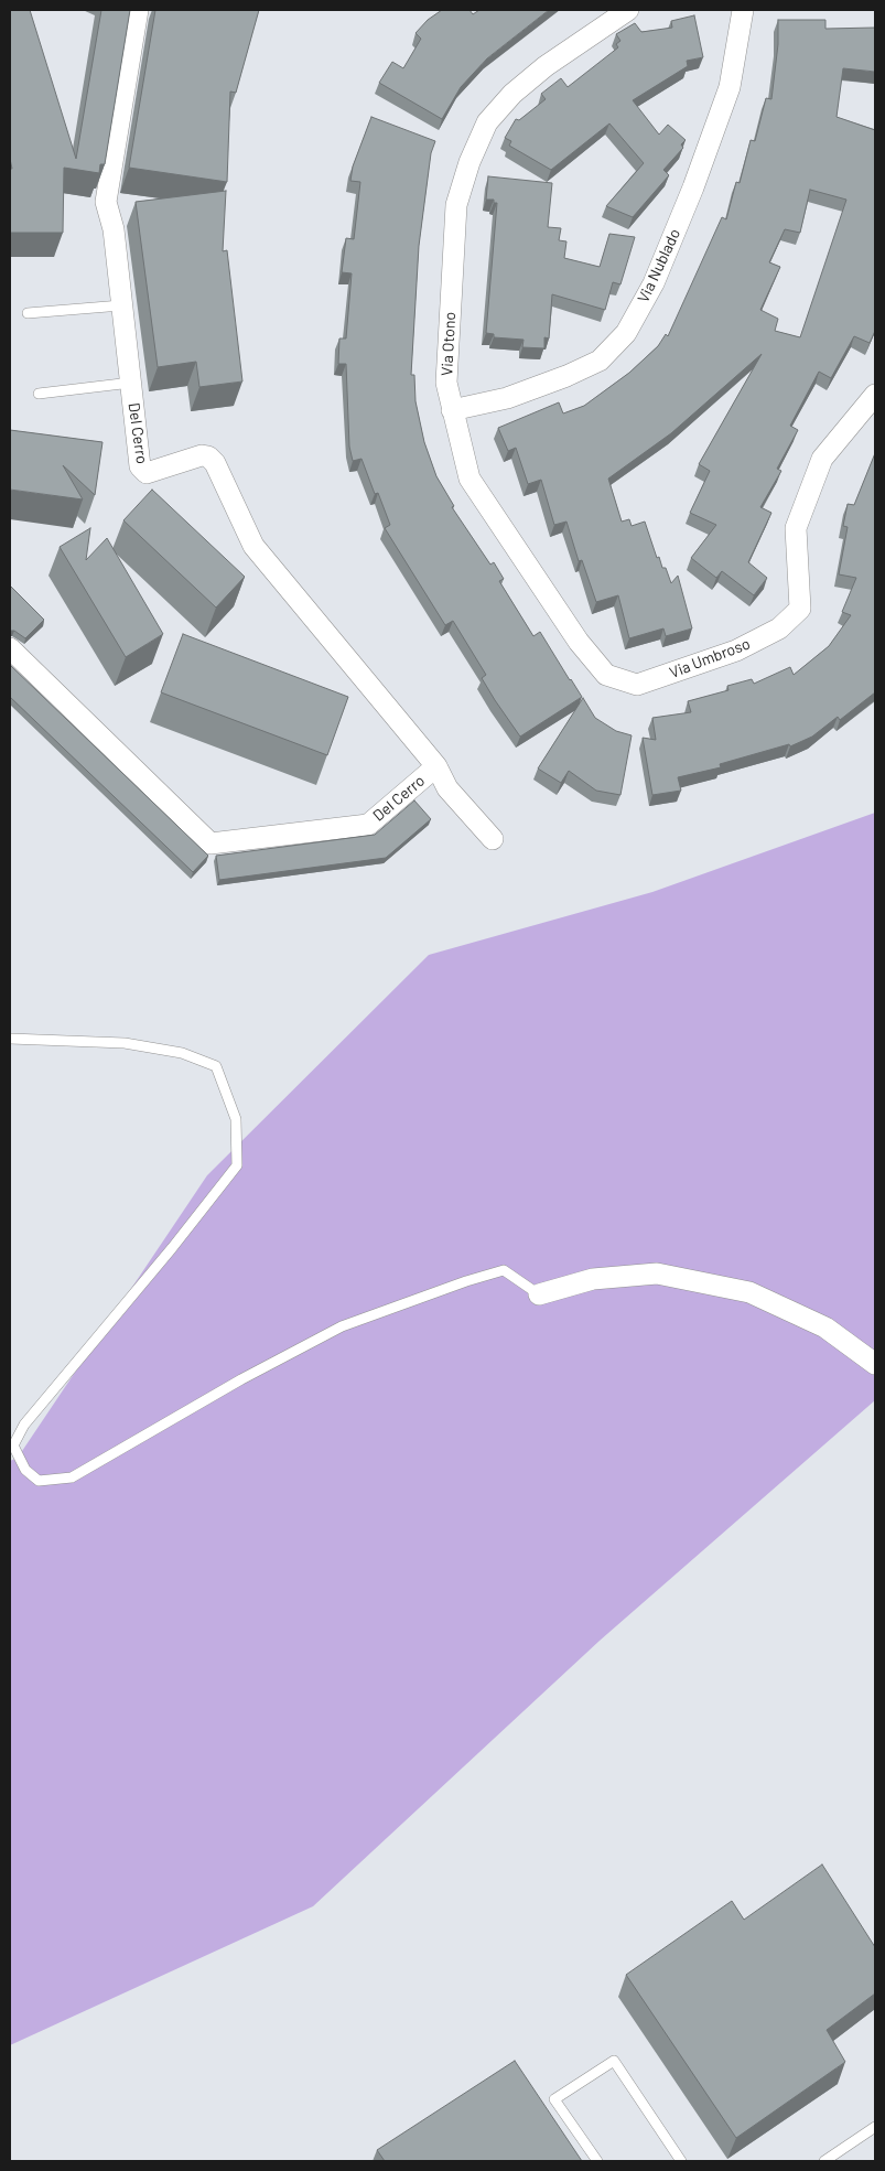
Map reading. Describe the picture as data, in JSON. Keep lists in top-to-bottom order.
{
  "streets": {
    "street": [
      "Via Nublado",
      "Via Otono",
      "Del Cerro",
      "Via Umbroso"
    ]
  },
  "crossings": [
    ["Via Nublado", "Via Otono"],
    ["Via Otono", "Via Umbroso"]
  ]
}
